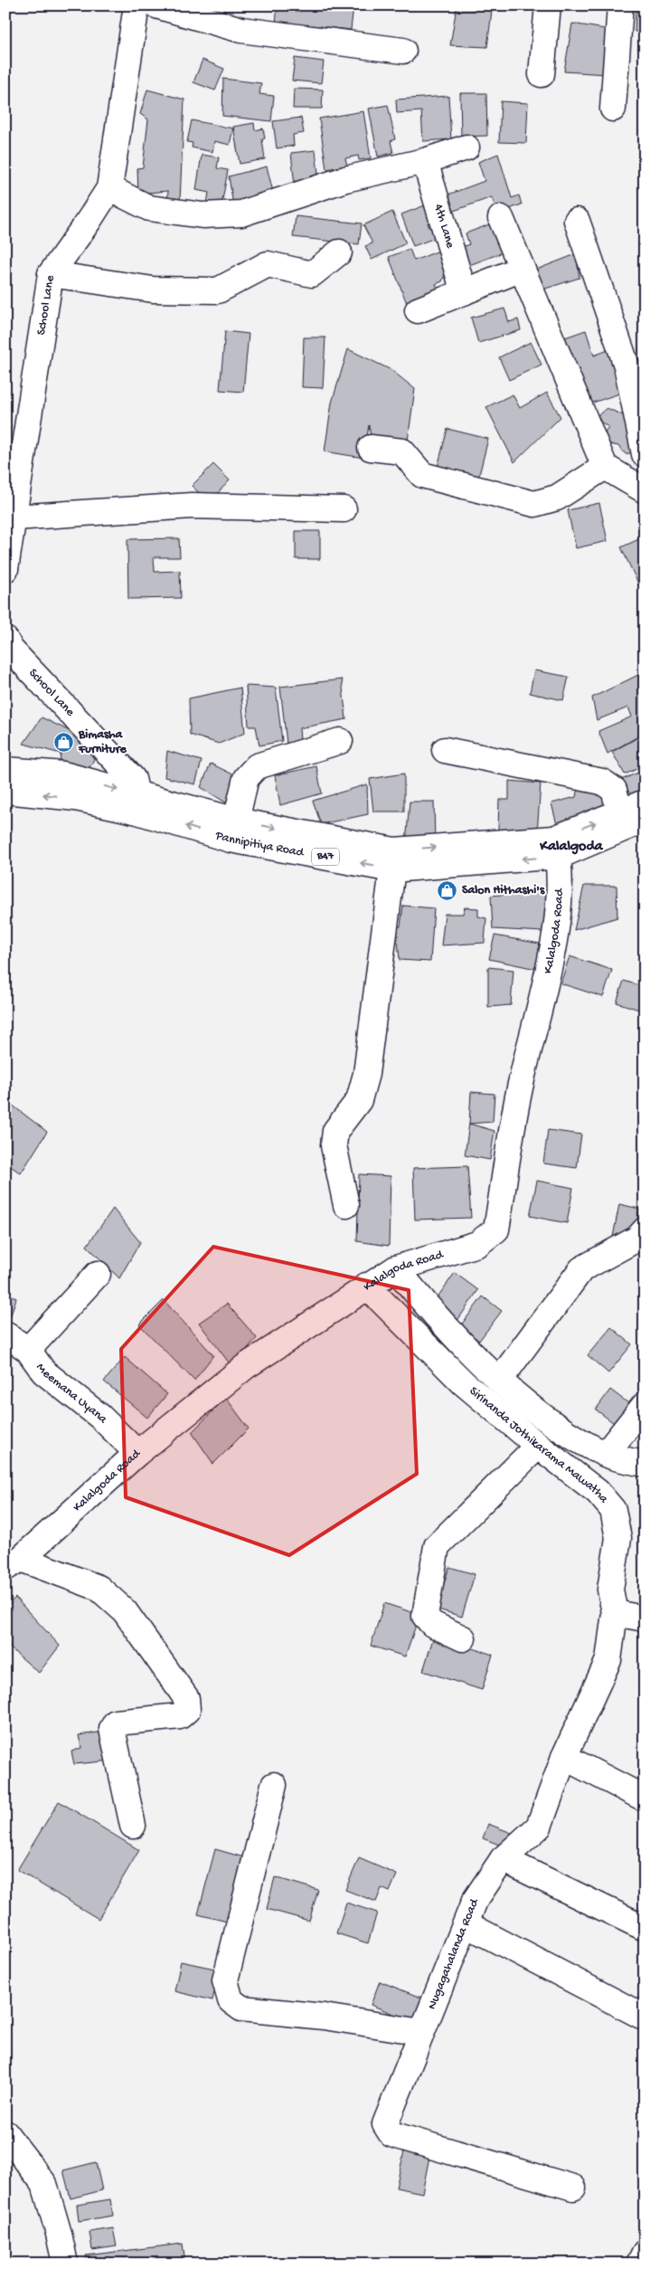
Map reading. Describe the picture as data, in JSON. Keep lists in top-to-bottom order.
{
  "streets": {
    "street": [
      "4th Lane",
      "School Lane",
      "Pannipitiya Road",
      "B47",
      "Kalalgoda Road",
      "Meemana Uyana",
      "Sirinanda Jothikarama Mawatha",
      "Nugagahalanda Road"
    ]
  },
  "crossings": [
    ["School Lane", "Pannipitiya Road"],
    ["Pannipitiya Road", "Kalalgoda Road"],
    ["Kalalgoda Road", "Meemana Uyana"],
    ["Kalalgoda Road", "Sirinanda Jothikarama Mawatha"],
    ["Sirinanda Jothikarama Mawatha", "Nugagahalanda Road"]
  ],
  "districts": ["Kalalgoda"],
  "places": {
    "shop": ["Bimasha Furniture", "Salon Hithashi's"]
  }
}
